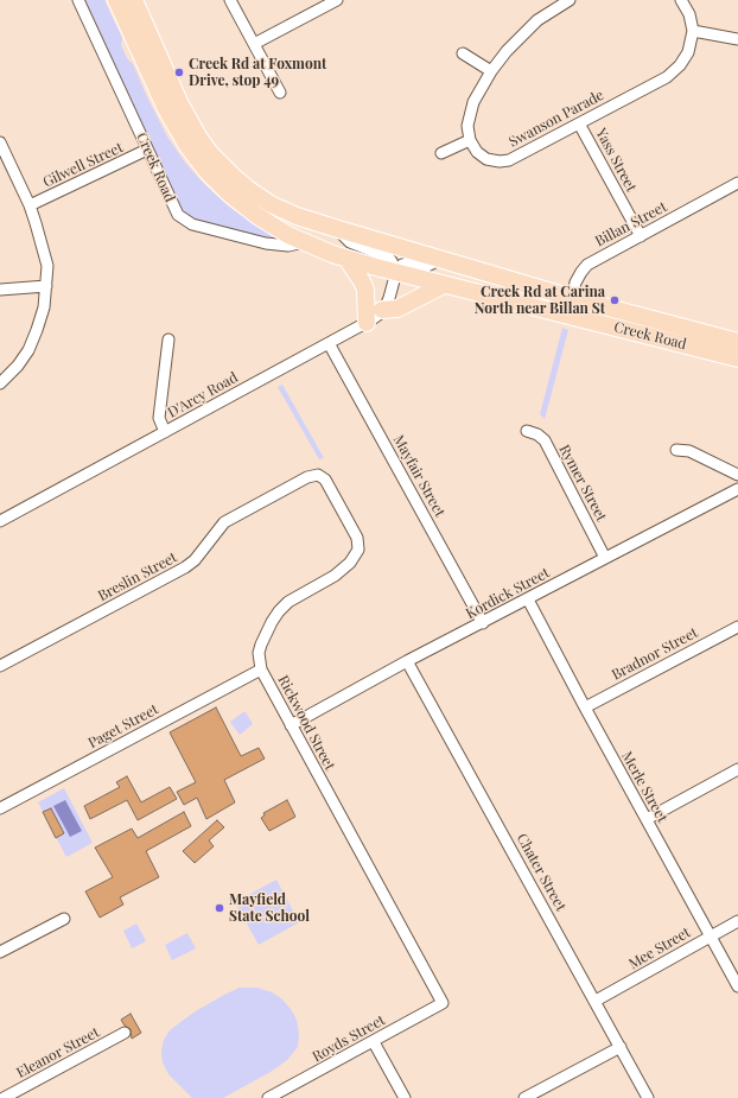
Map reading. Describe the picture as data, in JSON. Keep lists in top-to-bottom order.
{
  "streets": {
    "main road": ["Creek Road"],
    "street": [
      "Swanson Parade",
      "Yass Street",
      "Gilwell Street",
      "Billan Street",
      "D'Arcy Road",
      "Mayfair Street",
      "Rymer Street",
      "Breslin Street",
      "Kordick Street",
      "Bradnor Street",
      "Rickwood Street",
      "Paget Street",
      "Merle Street",
      "Chater Street",
      "Mee Street",
      "Royds Street",
      "Eleanor Street"
    ]
  },
  "crossings": [
    ["Swanson Parade", "Yass Street"],
    ["Yass Street", "Billan Street"],
    ["Gilwell Street", "Creek Road"],
    ["Creek Road", "Billan Street"],
    ["Creek Road", "D'Arcy Road"],
    ["D'Arcy Road", "Mayfair Street"],
    ["Mayfair Street", "Kordick Street"],
    ["Rymer Street", "Kordick Street"],
    ["Breslin Street", "Rickwood Street"],
    ["Kordick Street", "Rickwood Street"],
    ["Kordick Street", "Merle Street"],
    ["Kordick Street", "Chater Street"],
    ["Bradnor Street", "Merle Street"],
    ["Rickwood Street", "Paget Street"],
    ["Rickwood Street", "Royds Street"],
    ["Merle Street", "Mee Street"],
    ["Chater Street", "Mee Street"]
  ],
  "places": ["Creek Rd at Foxmont Drive, stop 49", "Creek Rd at Carina North near Billan St", "Mayfield State School"]
}
